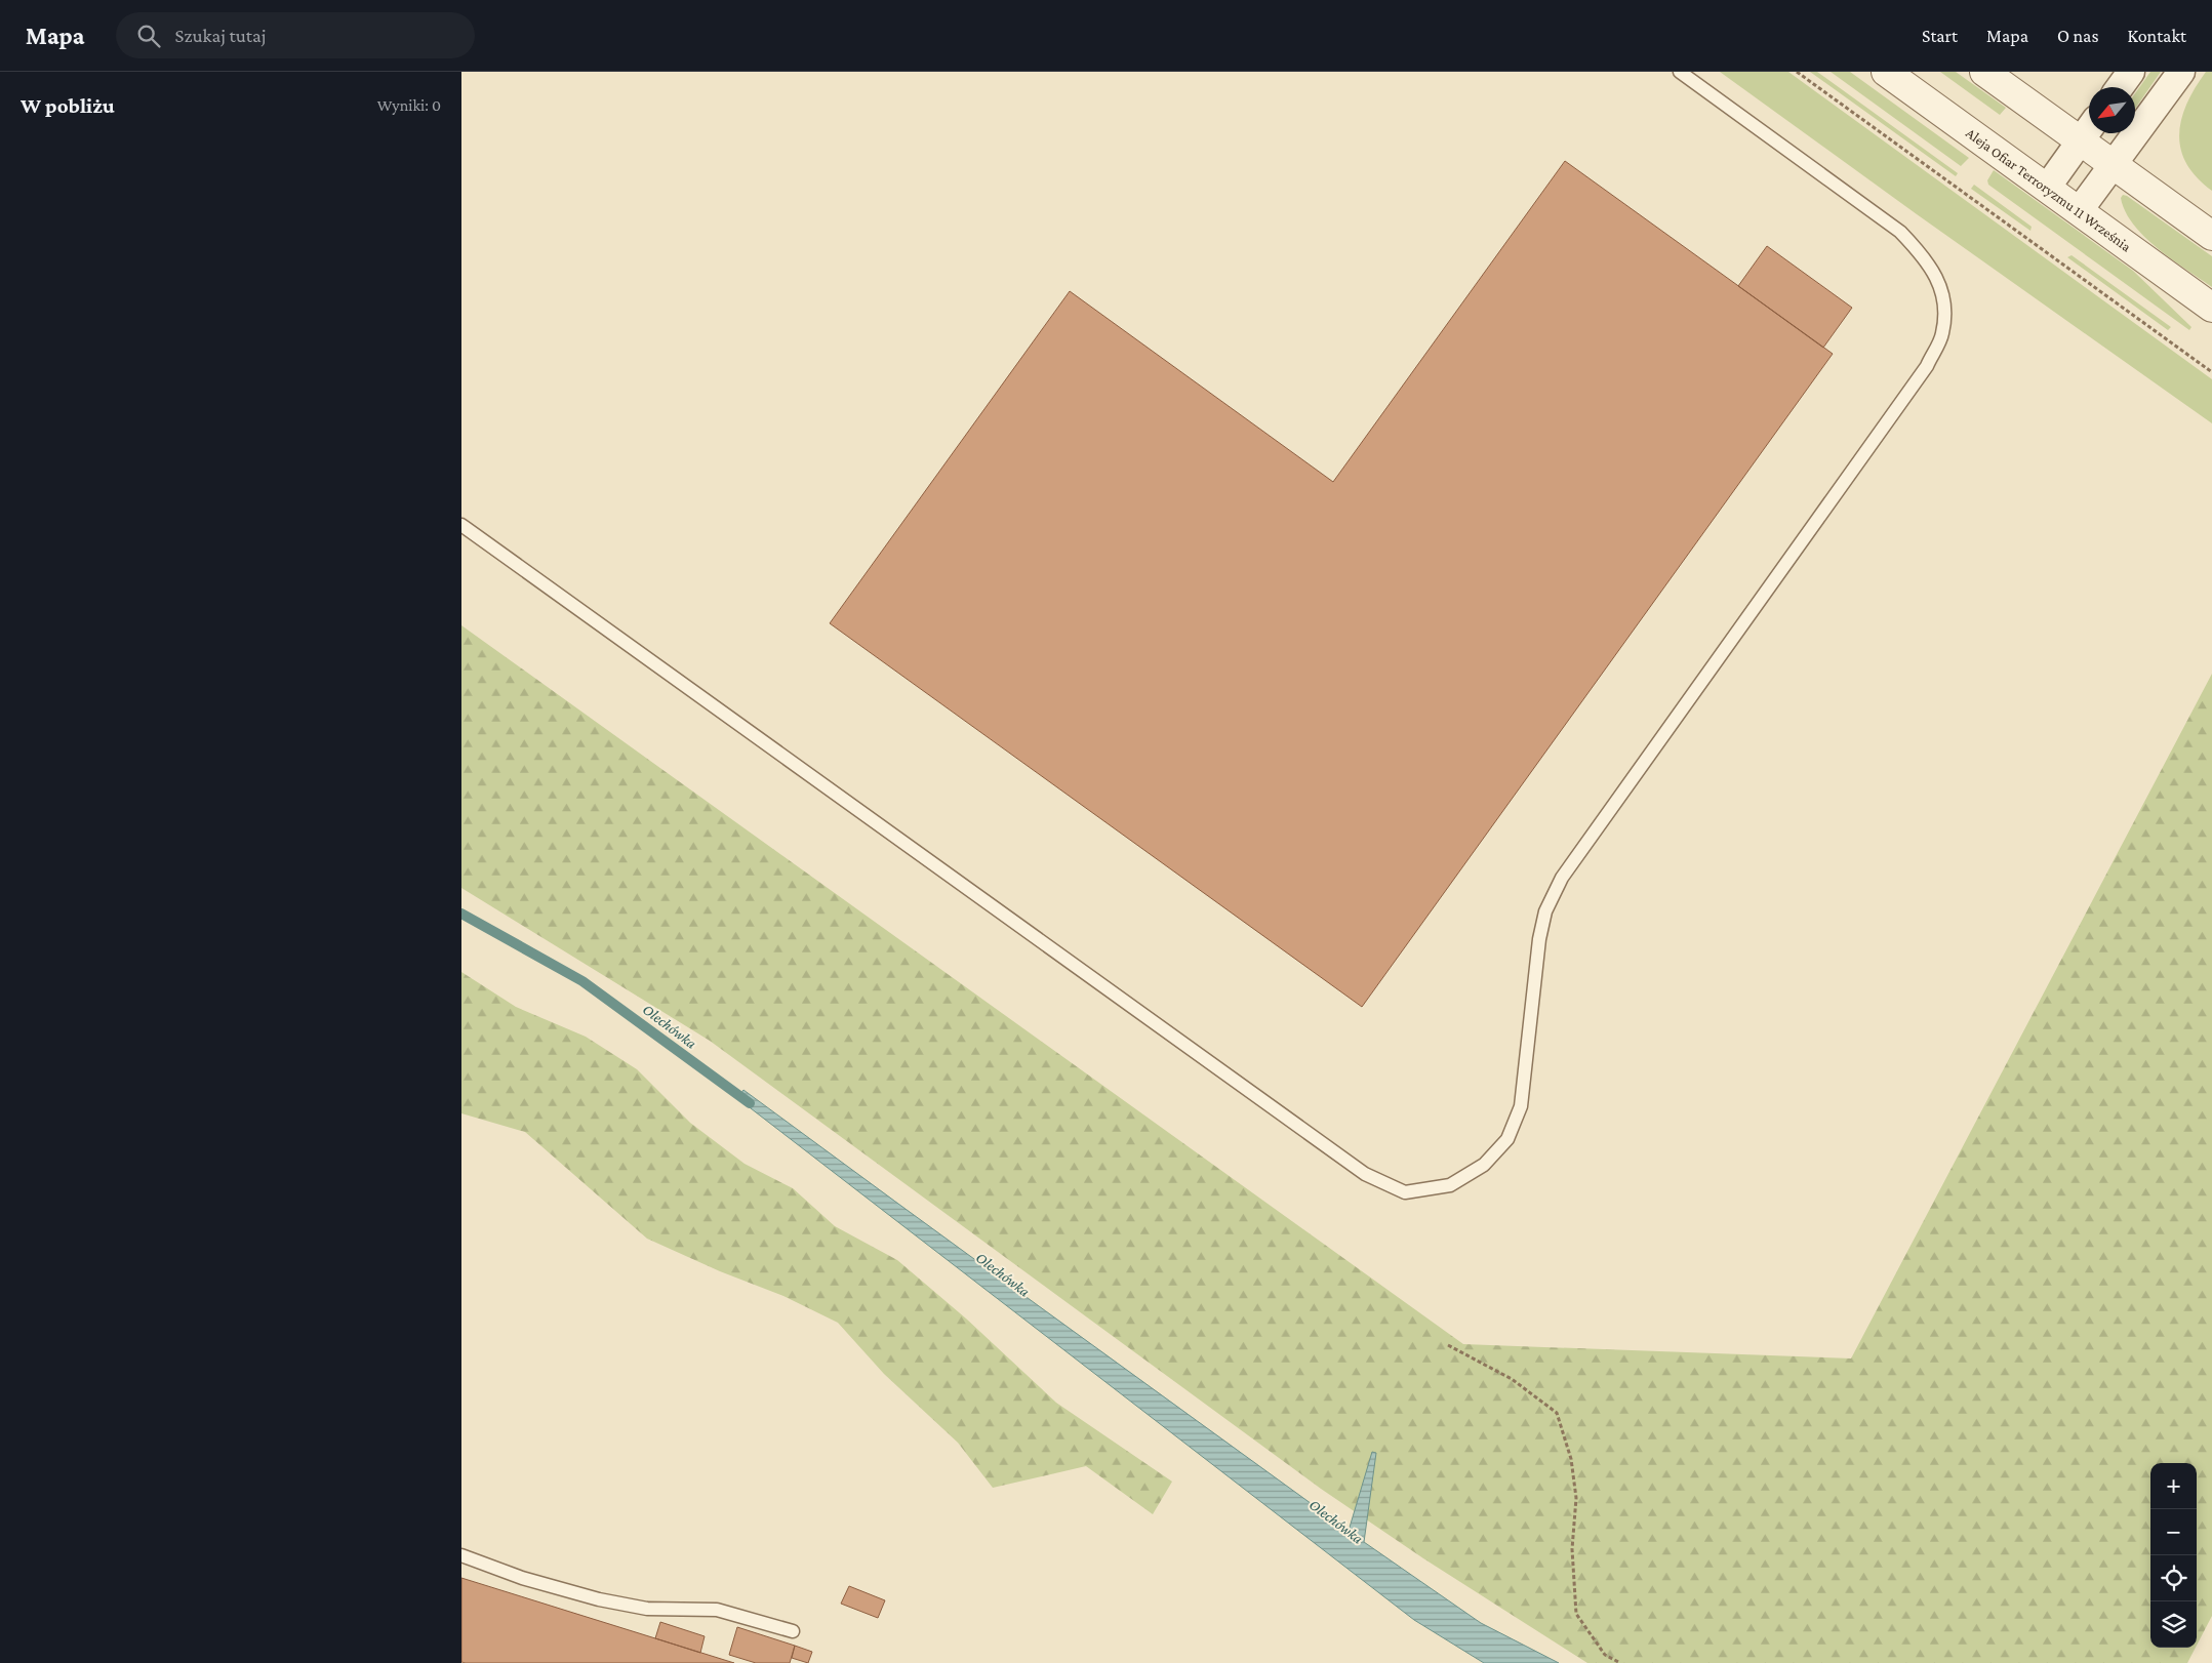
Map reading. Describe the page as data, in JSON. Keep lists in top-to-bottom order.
{
  "streets": {
    "street": ["Aleja Ofiar Terroryzmu 11 Września"]
  },
  "water": ["Olechówka"],
  "north": "bottom left",
  "page": {
    "header": "Mapa",
    "search": "Szukaj tutaj",
    "nav": [
      "Start",
      "Mapa",
      "O nas",
      "Kontakt"
    ],
    "heading": ["W pobliżu", "Wyniki: 0"],
    "map_buttons": ["+", "−"]
  }
}
